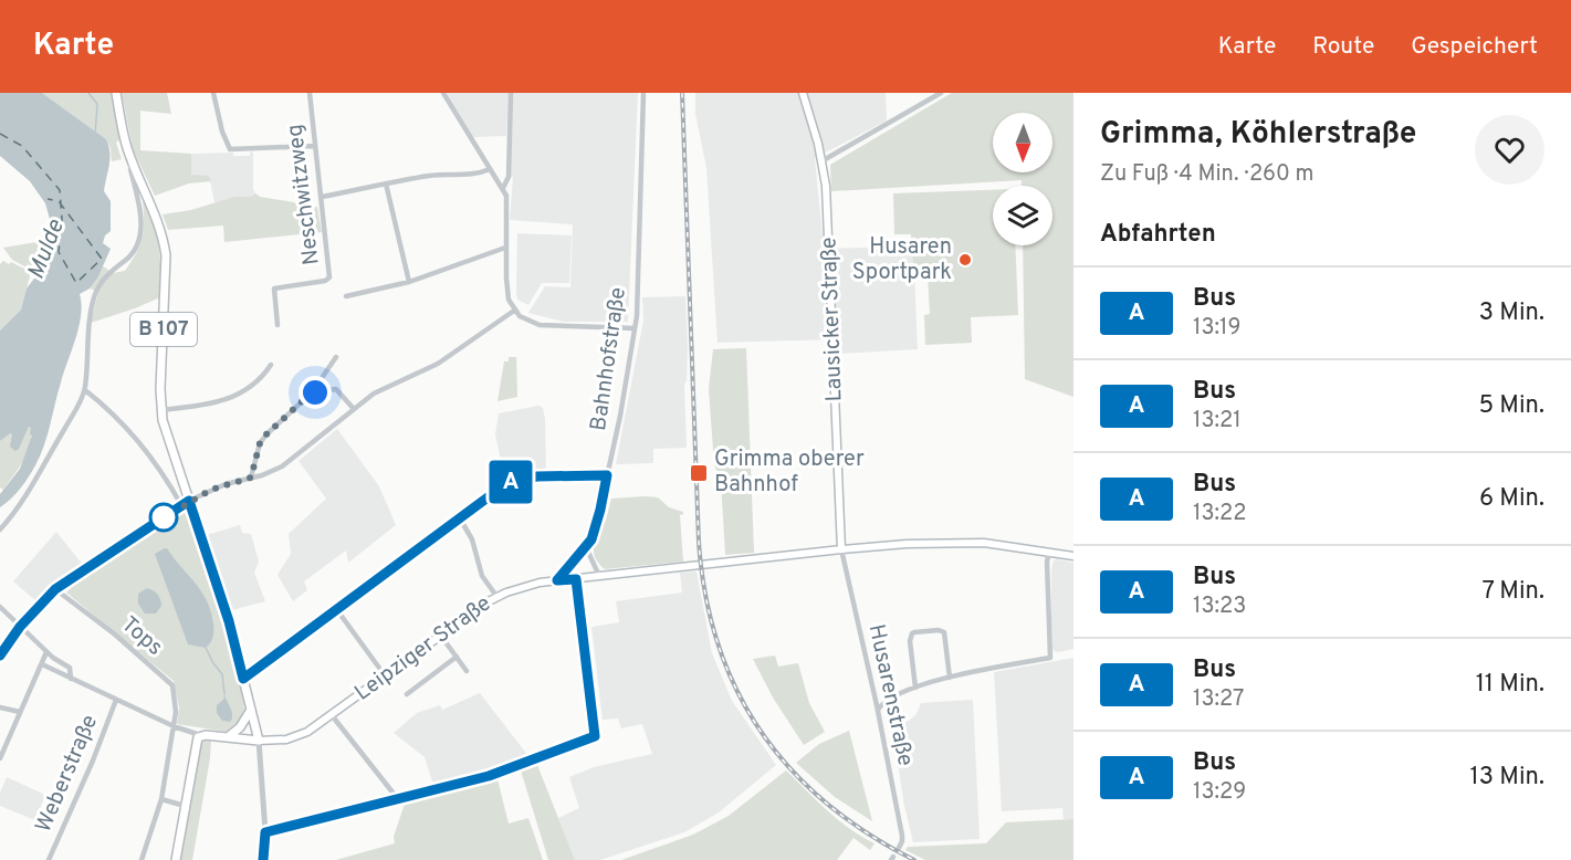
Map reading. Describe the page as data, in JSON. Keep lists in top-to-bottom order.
{
  "streets": {
    "main road": ["Lausicker Straße", "B 107", "Leipziger Straße"],
    "street": [
      "Neschwitzweg",
      "Bahnhofstraße",
      "Tops",
      "Husarenstraße",
      "Weberstraße"
    ]
  },
  "crossings": [
    ["Lausicker Straße", "Leipziger Straße"],
    ["Lausicker Straße", "Husarenstraße"],
    ["B 107", "Leipziger Straße"],
    ["Bahnhofstraße", "Leipziger Straße"],
    ["Tops", "Leipziger Straße"],
    ["Leipziger Straße", "Husarenstraße"],
    ["Leipziger Straße", "Weberstraße"]
  ],
  "water": ["Mulde"],
  "places": {
    "other": ["Husaren Sportpark"],
    "transit": ["Grimma oberer Bahnhof"]
  },
  "lines": ["bus line A"],
  "north": "bottom",
  "page": {
    "header": "Karte",
    "nav": ["Karte", "Route", "Gespeichert"],
    "on_map": "A",
    "heading": [
      ["Grimma, Köhlerstraße", "Zu Fuß · 4 Min. · 260 m"],
      "Abfahrten"
    ],
    "list": [
      {
        "mark": "A",
        "name": "Bus",
        "note": "13:19",
        "value": "3 Min."
      },
      {
        "mark": "A",
        "name": "Bus",
        "note": "13:21",
        "value": "5 Min."
      },
      {
        "mark": "A",
        "name": "Bus",
        "note": "13:22",
        "value": "6 Min."
      },
      {
        "mark": "A",
        "name": "Bus",
        "note": "13:23",
        "value": "7 Min."
      },
      {
        "mark": "A",
        "name": "Bus",
        "note": "13:27",
        "value": "11 Min."
      },
      {
        "mark": "A",
        "name": "Bus",
        "note": "13:29",
        "value": "13 Min."
      }
    ]
  }
}
